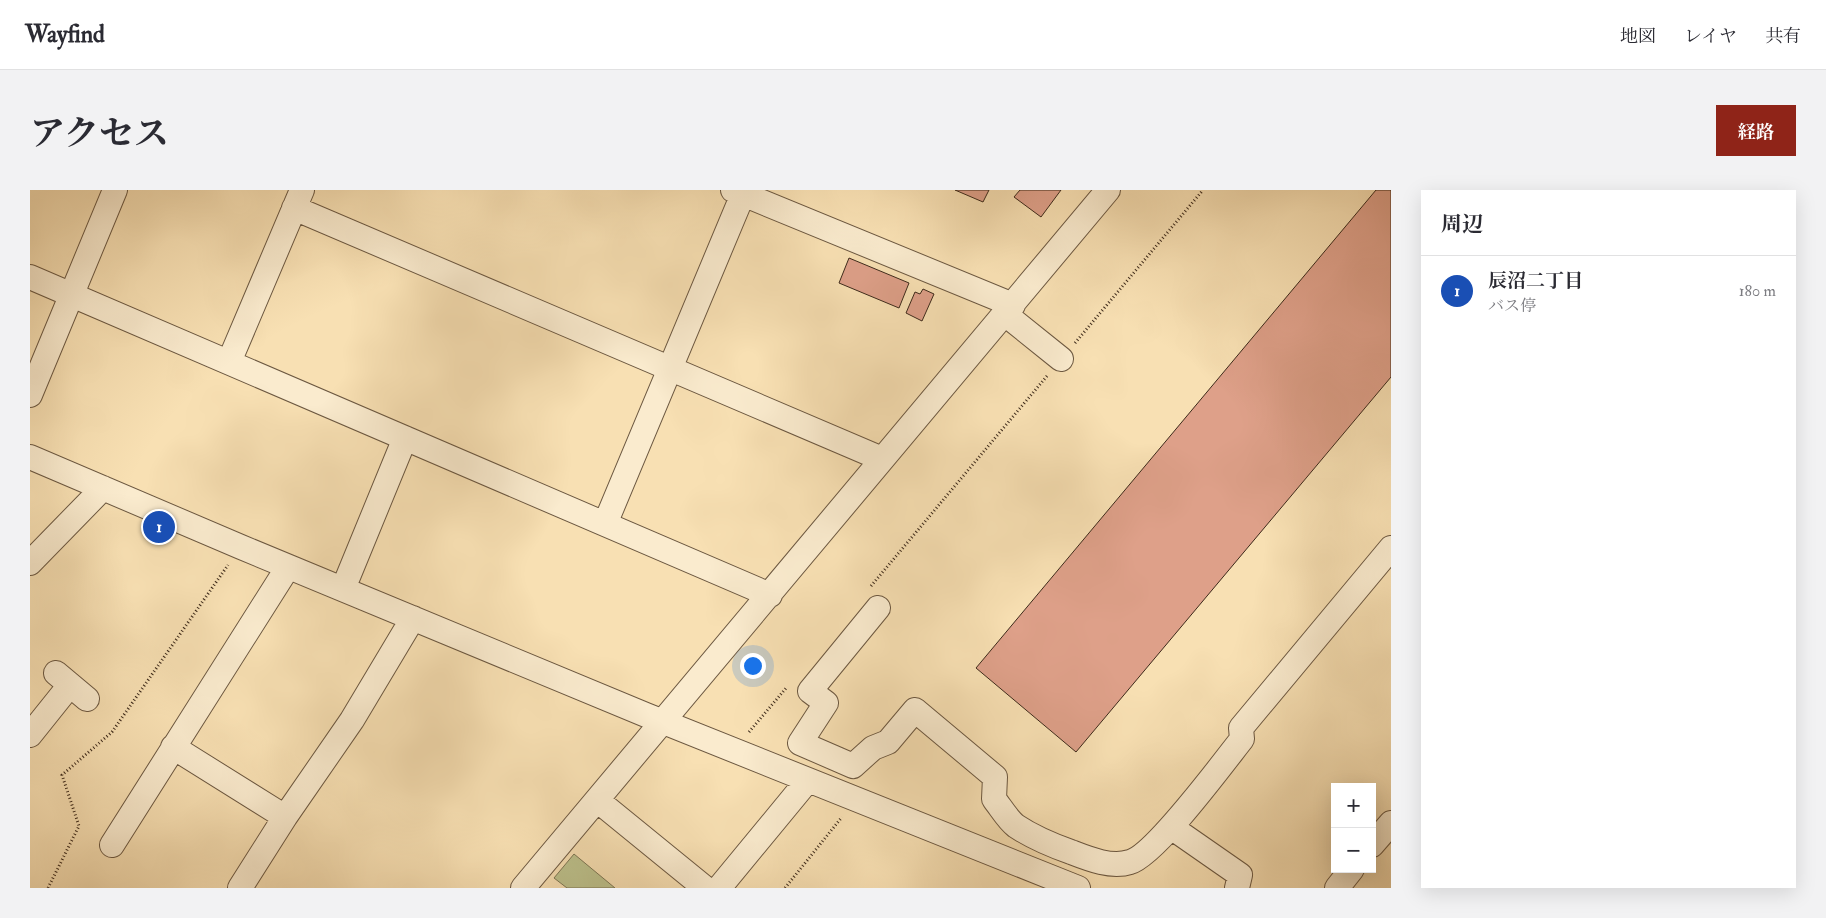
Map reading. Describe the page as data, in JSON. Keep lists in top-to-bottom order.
{
  "page": {
    "header": "Wayfind",
    "nav": ["地図", "レイヤ", "共有"],
    "title": "アクセス",
    "buttons": "経路",
    "heading": "周辺",
    "list": [
      {
        "mark": "1",
        "name": "辰沼二丁目",
        "note": "バス停",
        "value": "180 m"
      }
    ],
    "pins": "1",
    "map_buttons": ["+", "−"]
  }
}
